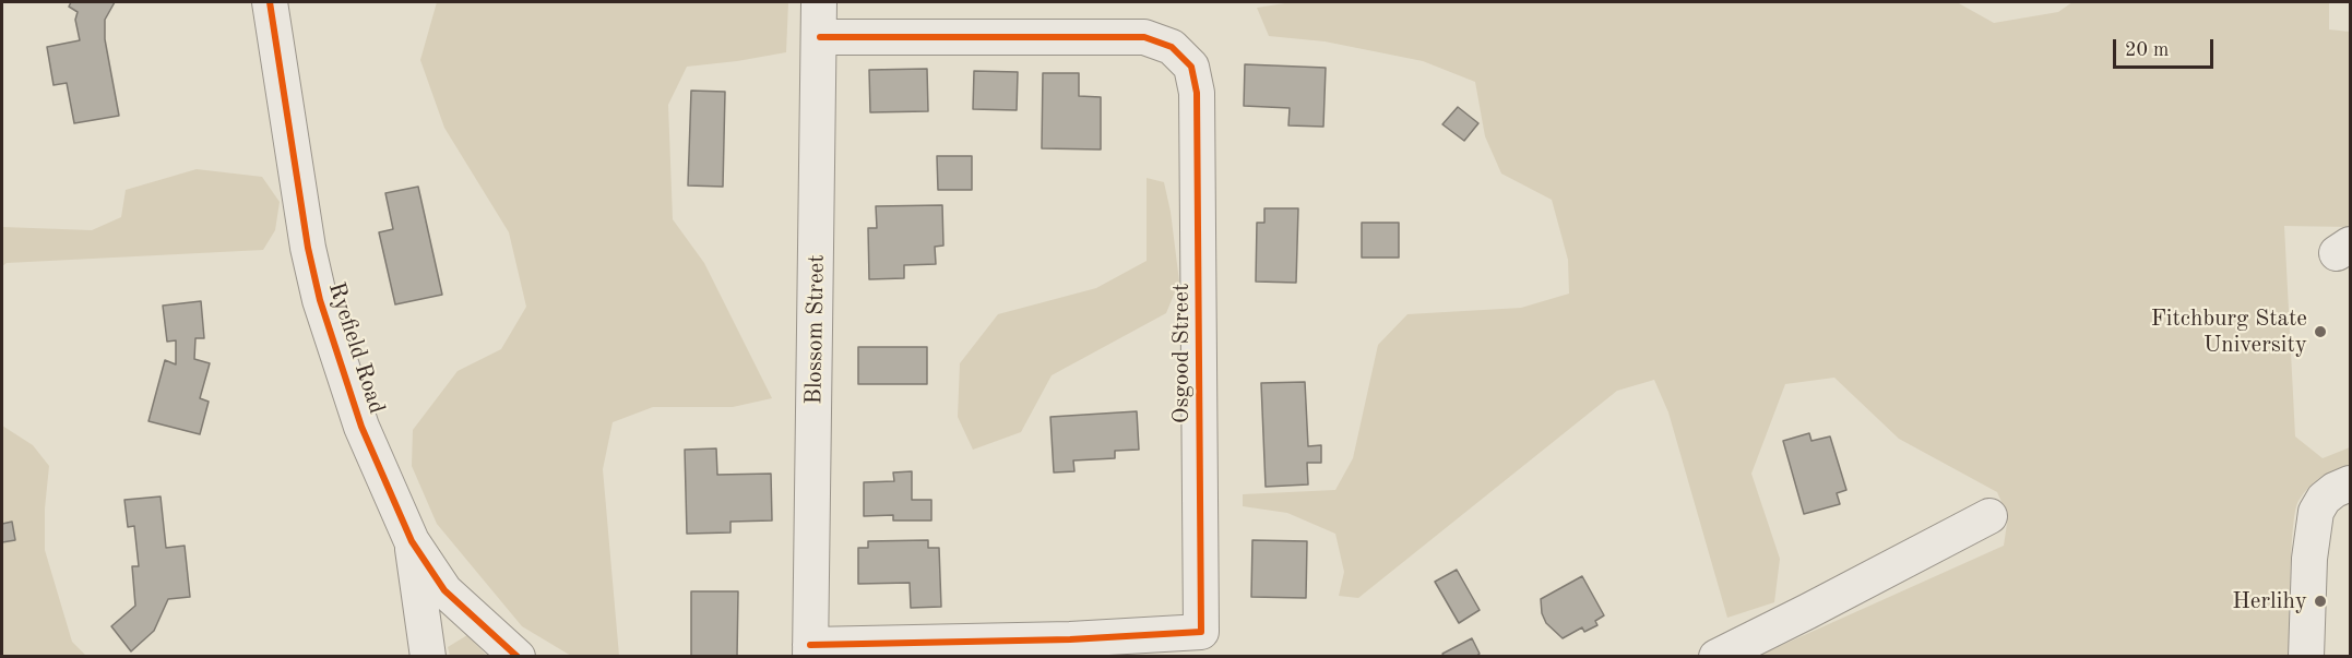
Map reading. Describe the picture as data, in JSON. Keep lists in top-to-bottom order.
{
  "streets": {
    "street": ["Blossom Street", "Ryefield Road", "Osgood Street"]
  },
  "crossings": [
    ["Blossom Street", "Osgood Street"]
  ],
  "places": ["Fitchburg State University", "Herlihy"],
  "scale_bar": "20 m"
}
